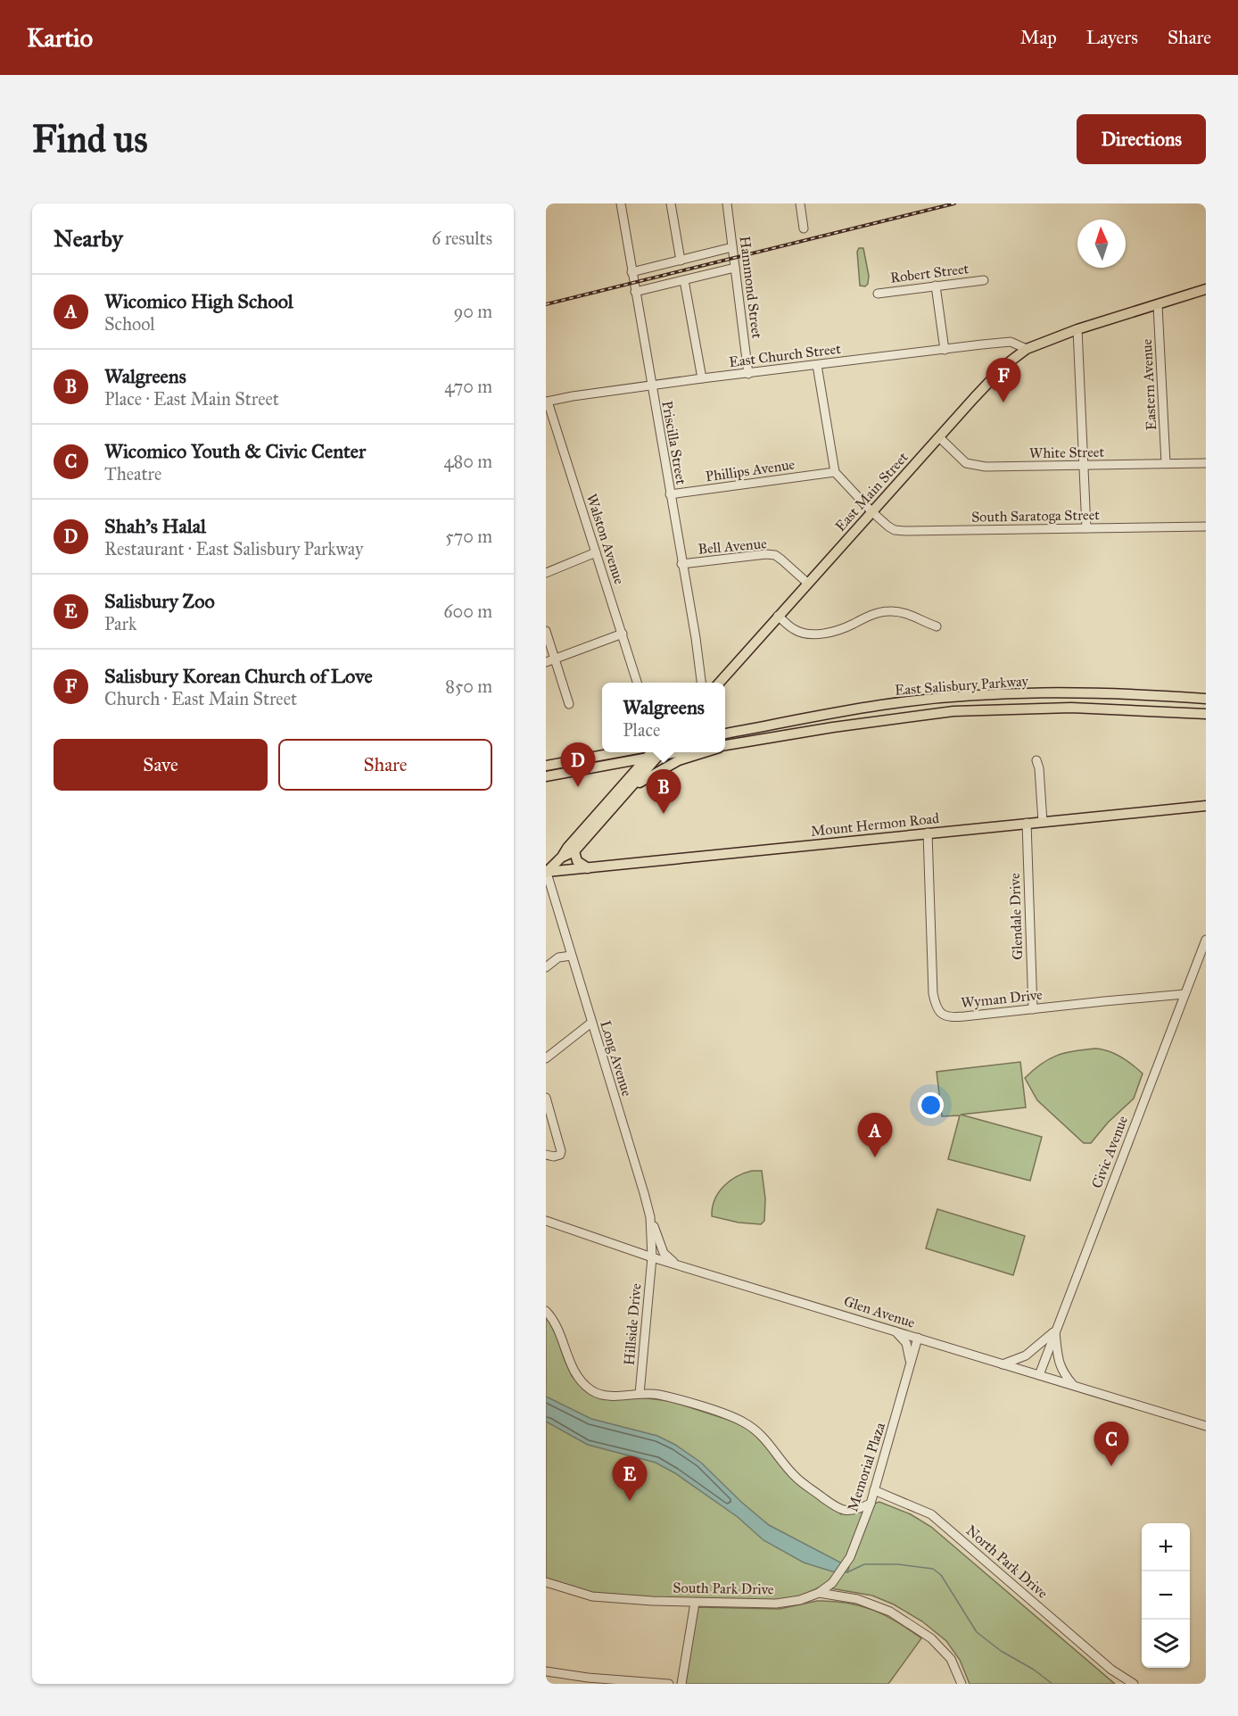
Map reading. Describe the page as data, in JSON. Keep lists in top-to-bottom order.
{
  "streets": {
    "main road": ["East Main Street", "East Salisbury Parkway", "Mount Hermon Road"],
    "street": [
      "Robert Street",
      "Hammond Street",
      "East Church Street",
      "Eastern Avenue",
      "Priscilla Street",
      "White Street",
      "Phillips Avenue",
      "South Saratoga Street",
      "Walston Avenue",
      "Bell Avenue",
      "Glendale Drive",
      "Wyman Drive",
      "Long Avenue",
      "Civic Avenue",
      "Glen Avenue",
      "Hillside Drive",
      "Memorial Plaza",
      "North Park Drive",
      "South Park Drive"
    ]
  },
  "crossings": [
    ["Hammond Street", "East Church Street"],
    ["East Church Street", "Priscilla Street"],
    ["East Church Street", "East Main Street"],
    ["East Church Street", "Walston Avenue"],
    ["Eastern Avenue", "White Street"],
    ["Eastern Avenue", "East Main Street"],
    ["Priscilla Street", "Phillips Avenue"],
    ["Priscilla Street", "Bell Avenue"],
    ["White Street", "East Main Street"],
    ["Phillips Avenue", "South Saratoga Street"],
    ["East Main Street", "South Saratoga Street"],
    ["East Main Street", "Bell Avenue"],
    ["Mount Hermon Road", "Glendale Drive"],
    ["Mount Hermon Road", "Wyman Drive"],
    ["Mount Hermon Road", "Long Avenue"],
    ["Glendale Drive", "Wyman Drive"],
    ["Wyman Drive", "Civic Avenue"],
    ["Long Avenue", "Glen Avenue"],
    ["Long Avenue", "Hillside Drive"],
    ["Civic Avenue", "Glen Avenue"],
    ["Glen Avenue", "Hillside Drive"],
    ["Glen Avenue", "Memorial Plaza"],
    ["Memorial Plaza", "North Park Drive"],
    ["Memorial Plaza", "South Park Drive"]
  ],
  "north": "top",
  "page": {
    "header": "Kartio",
    "nav": ["Map", "Layers", "Share"],
    "buttons": [
      "Directions",
      ["Save", "Share"]
    ],
    "title": "Find us",
    "heading": ["Nearby", "6 results"],
    "list": [
      {
        "mark": "A",
        "name": "Wicomico High School",
        "note": "School",
        "value": "90 m"
      },
      {
        "mark": "B",
        "name": "Walgreens",
        "note": "Place · East Main Street",
        "value": "470 m"
      },
      {
        "mark": "C",
        "name": "Wicomico Youth & Civic Center",
        "note": "Theatre",
        "value": "480 m"
      },
      {
        "mark": "D",
        "name": "Shah’s Halal",
        "note": "Restaurant · East Salisbury Parkway",
        "value": "570 m"
      },
      {
        "mark": "E",
        "name": "Salisbury Zoo",
        "note": "Park",
        "value": "600 m"
      },
      {
        "mark": "F",
        "name": "Salisbury Korean Church of Love",
        "note": "Church · East Main Street",
        "value": "850 m"
      }
    ],
    "pins": [
      "F",
      "D",
      "B",
      "A",
      "C",
      "E"
    ],
    "popup": ["Walgreens", "Place"],
    "map_buttons": ["+", "−"]
  }
}
